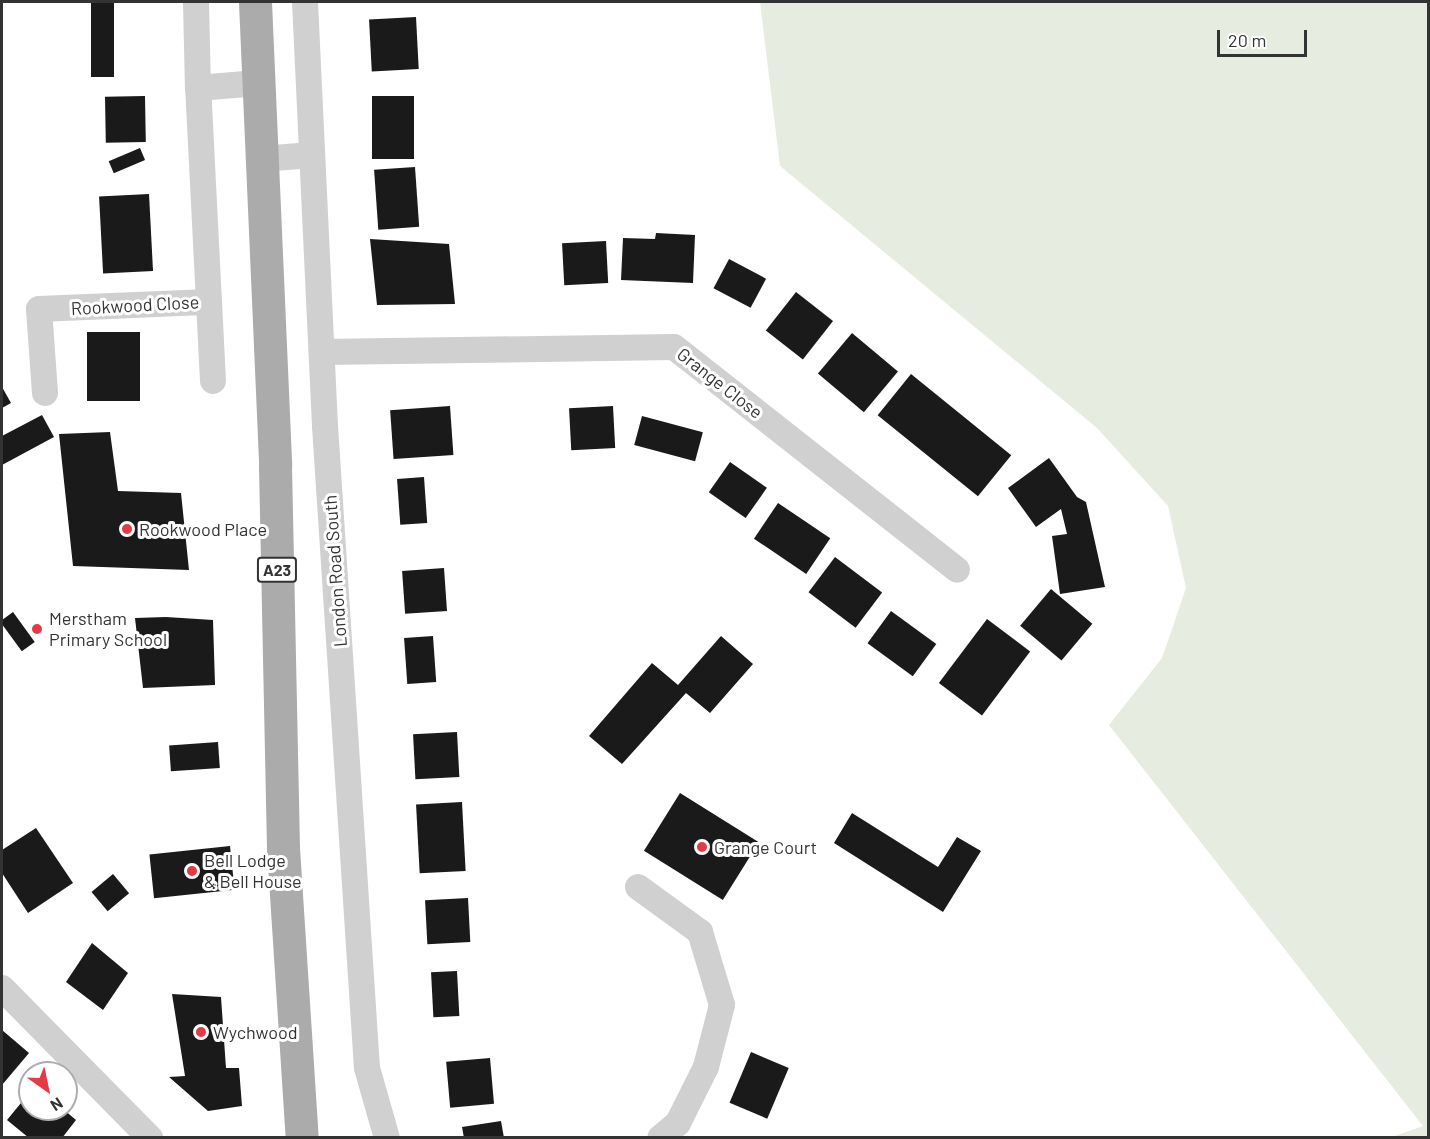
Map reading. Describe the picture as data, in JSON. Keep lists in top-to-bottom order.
{
  "streets": {
    "main road": ["A23"],
    "street": ["Rookwood Close", "Grange Close", "London Road South"]
  },
  "crossings": [
    ["Grange Close", "London Road South"]
  ],
  "places": [
    "Rookwood Place",
    "Merstham Primary School",
    "Grange Court",
    "Bell Lodge & Bell House",
    "Wychwood"
  ],
  "scale_bar": "20 m",
  "north": "bottom right"
}
